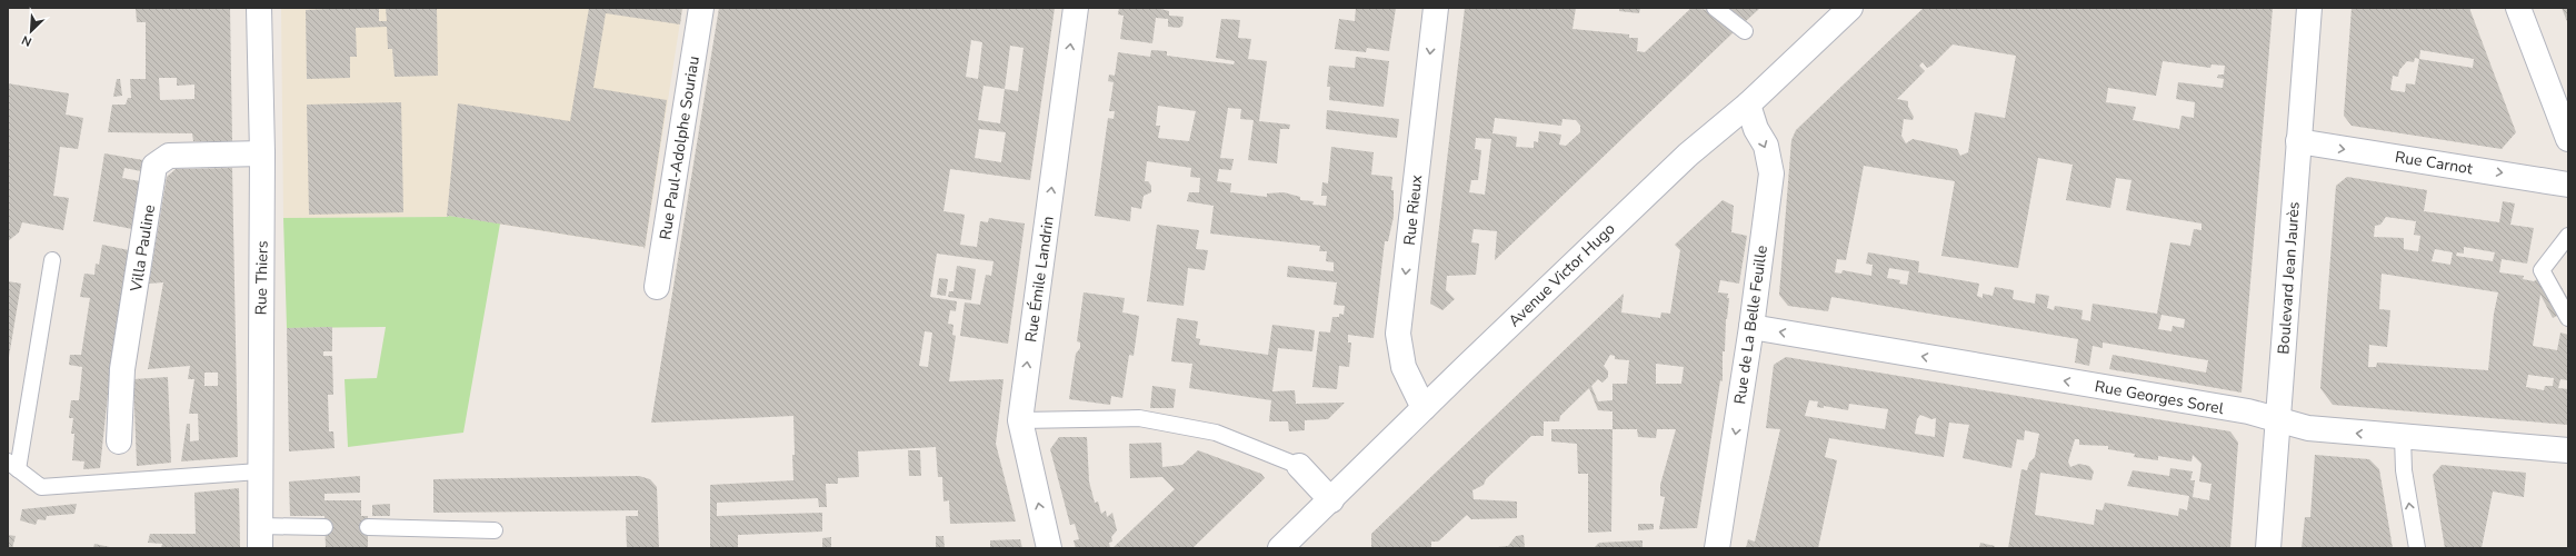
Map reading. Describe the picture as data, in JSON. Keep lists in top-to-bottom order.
{
  "streets": {
    "street": [
      "Rue Paul-Adolphe Souriau",
      "Rue Carnot",
      "Rue Rieux",
      "Villa Pauline",
      "Avenue Victor Hugo",
      "Rue Thiers",
      "Boulevard Jean Jaurès",
      "Rue Émile Landrin",
      "Rue de La Belle Feuille",
      "Rue Georges Sorel"
    ]
  },
  "crossings": [
    ["Rue Carnot", "Boulevard Jean Jaurès"],
    ["Rue Rieux", "Avenue Victor Hugo"],
    ["Villa Pauline", "Rue Thiers"],
    ["Avenue Victor Hugo", "Rue de La Belle Feuille"],
    ["Boulevard Jean Jaurès", "Rue Georges Sorel"],
    ["Rue de La Belle Feuille", "Rue Georges Sorel"]
  ],
  "one_way": [
    "Rue Carnot",
    "Rue Rieux",
    "Rue Émile Landrin",
    "Rue de La Belle Feuille",
    "Rue Georges Sorel"
  ],
  "north": "bottom left"
}
